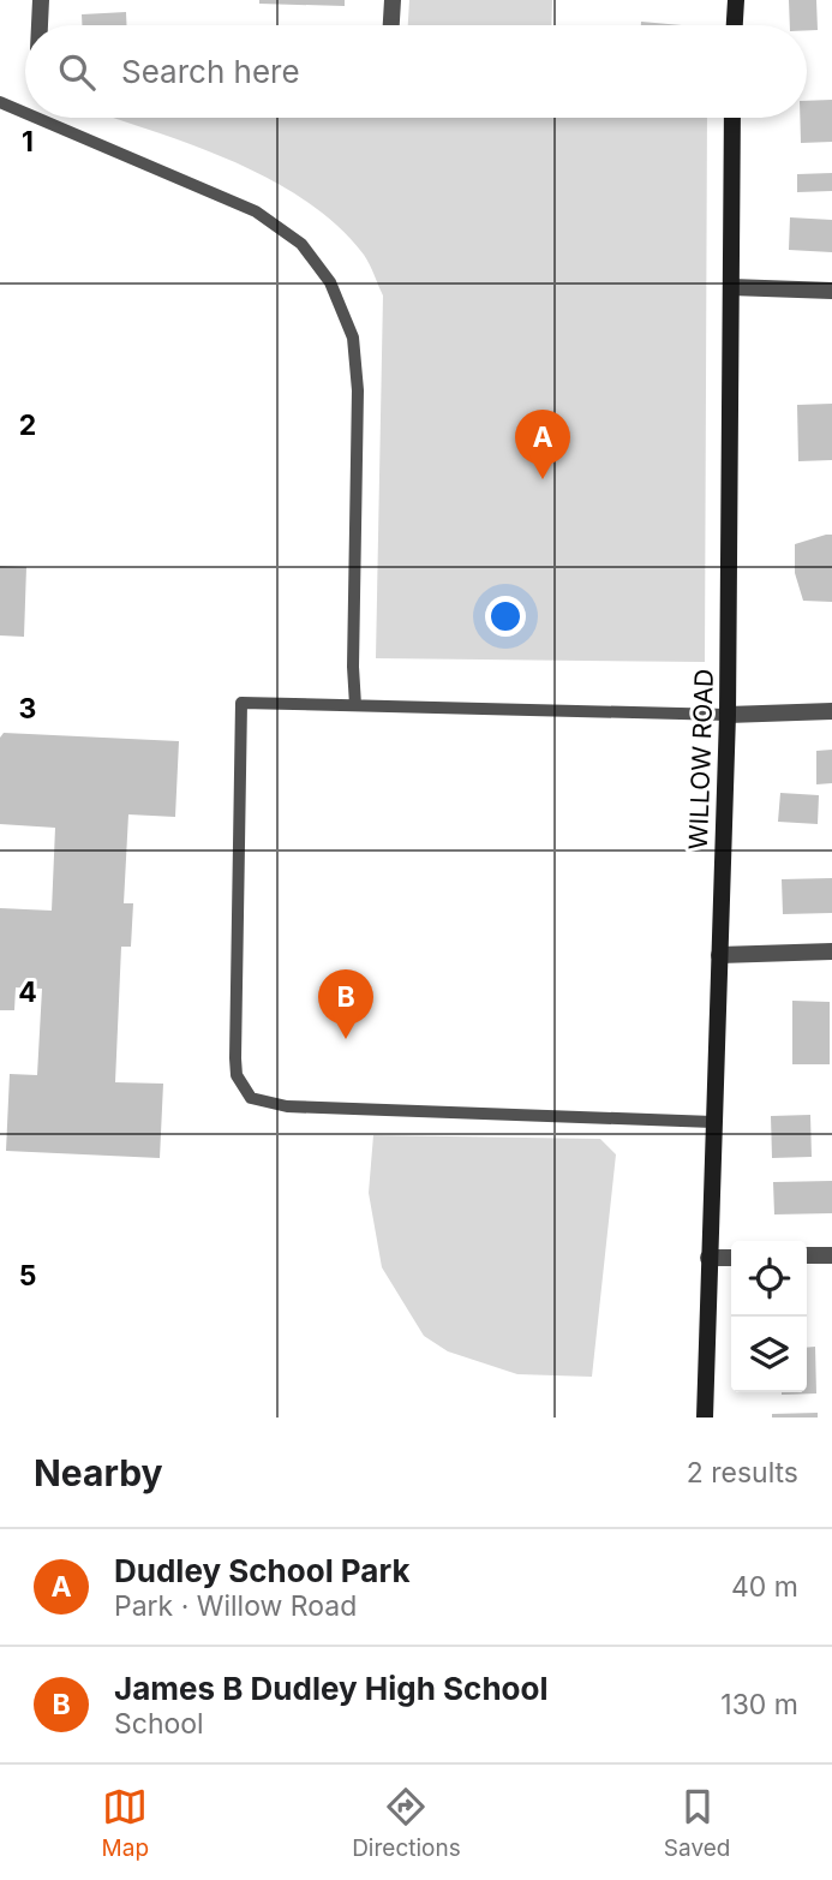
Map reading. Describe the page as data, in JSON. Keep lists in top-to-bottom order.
{
  "streets": {
    "street": ["WILLOW ROAD"]
  },
  "page": {
    "search": "Search here",
    "pins": ["A", "B"],
    "heading": ["Nearby", "2 results"],
    "list": [
      {
        "mark": "A",
        "name": "Dudley School Park",
        "note": "Park · Willow Road",
        "value": "40 m"
      },
      {
        "mark": "B",
        "name": "James B Dudley High School",
        "note": "School",
        "value": "130 m"
      }
    ],
    "nav": ["Map", "Directions", "Saved"]
  },
  "grid": {
    "rows": [
      "1",
      "2",
      "3",
      "4",
      "5"
    ]
  }
}
